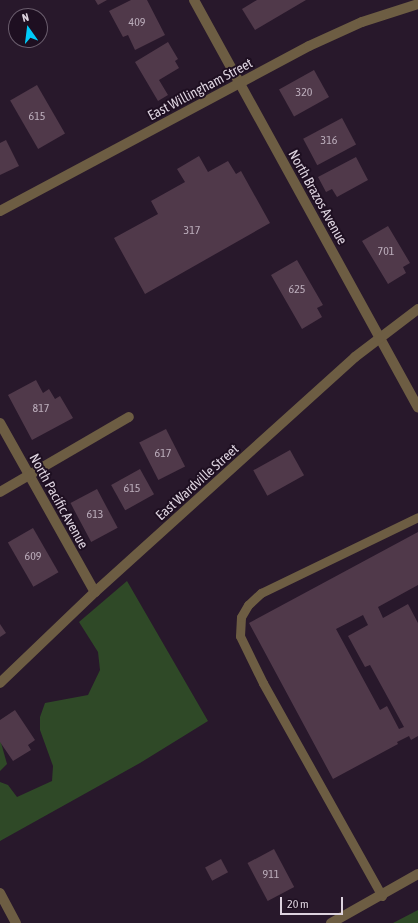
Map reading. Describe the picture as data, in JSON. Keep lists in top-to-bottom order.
{
  "streets": {
    "street": [
      "East Willingham Street",
      "North Brazos Avenue",
      "East Wardville Street",
      "North Pacific Avenue"
    ]
  },
  "crossings": [
    ["East Willingham Street", "North Brazos Avenue"],
    ["North Brazos Avenue", "East Wardville Street"],
    ["East Wardville Street", "North Pacific Avenue"]
  ],
  "house_numbers": [
    "409",
    "320",
    "615",
    "316",
    "317",
    "701",
    "625",
    "817",
    "617",
    "615",
    "613",
    "609",
    "911"
  ],
  "scale_bar": "20 m",
  "north": "top"
}
